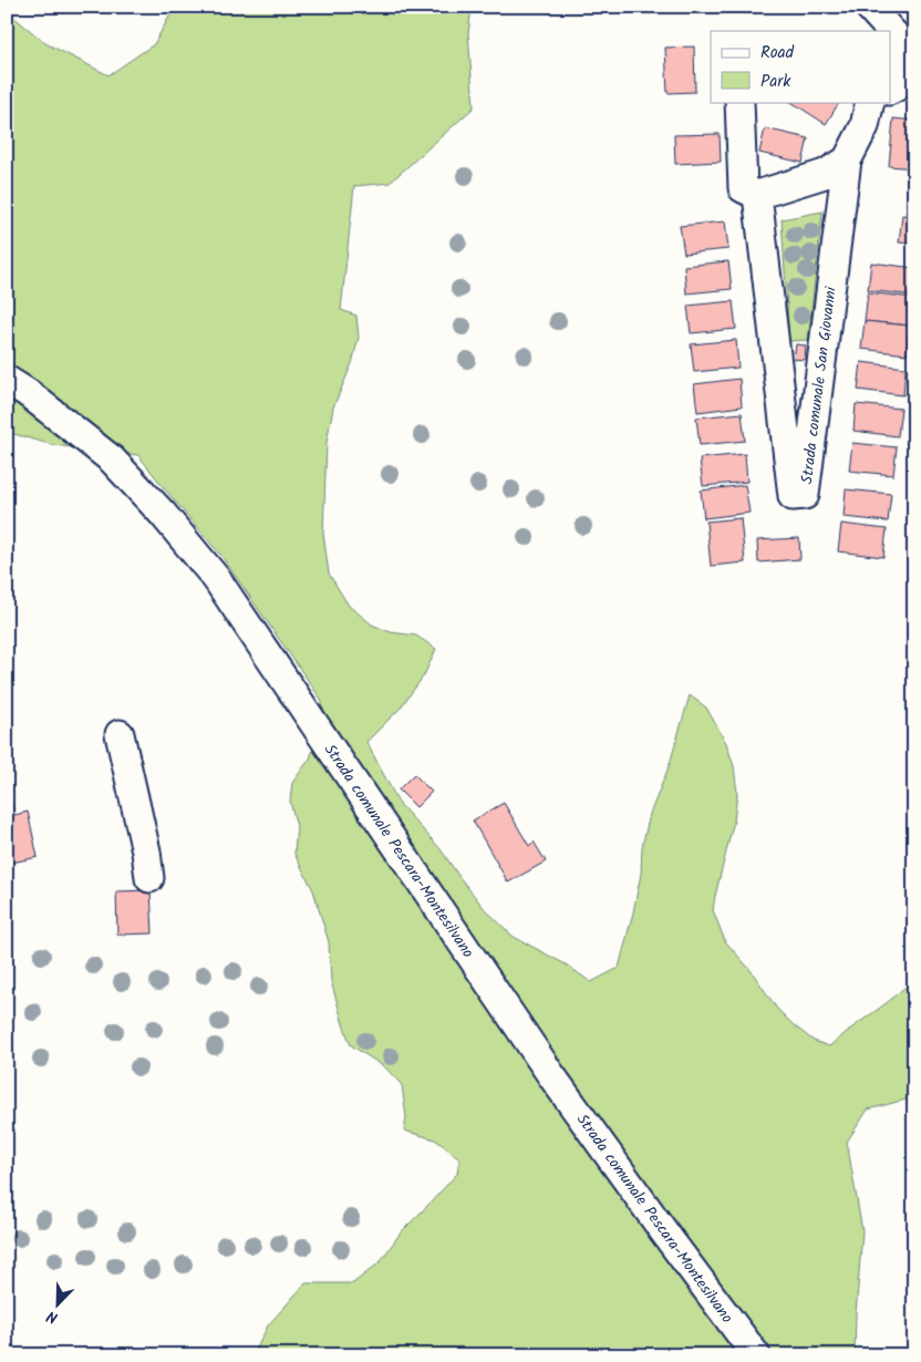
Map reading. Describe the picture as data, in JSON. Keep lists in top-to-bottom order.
{
  "streets": {
    "street": ["Strada comunale San Giovanni", "Strada comunale Pescara-Montesilvano"]
  },
  "legend": ["Road", "Park"],
  "north": "bottom left"
}
